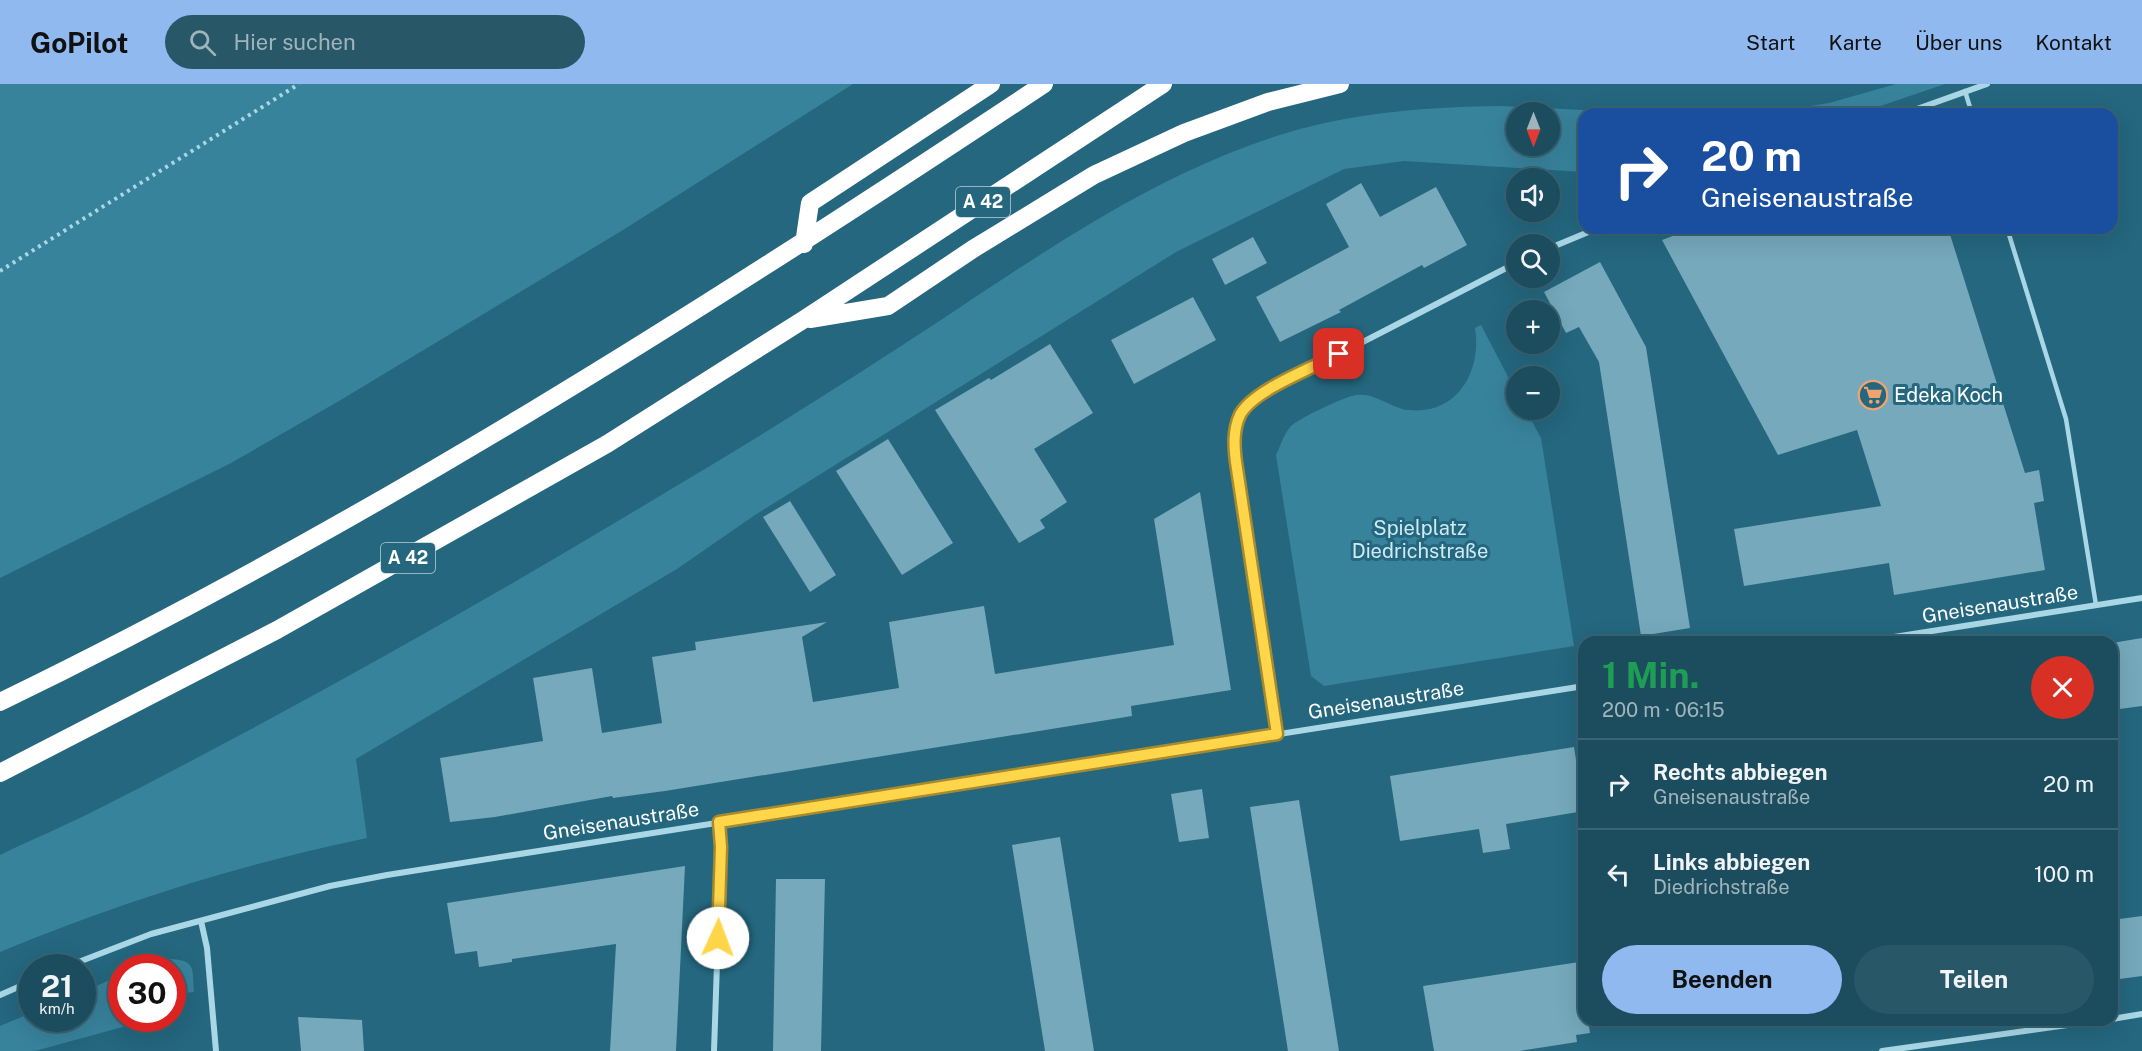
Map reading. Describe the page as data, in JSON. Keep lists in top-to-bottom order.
{
  "streets": {
    "highway": ["A 42"],
    "street": ["Gneisenaustraße"]
  },
  "parks": ["Spielplatz Diedrichstraße"],
  "places": {
    "supermarket": ["Edeka Koch"]
  },
  "north": "bottom",
  "page": {
    "header": "GoPilot",
    "search": "Hier suchen",
    "nav": [
      "Start",
      "Karte",
      "Über uns",
      "Kontakt"
    ],
    "map_buttons": ["+", "−"],
    "turn": ["20 m", "Gneisenaustraße"],
    "heading": ["1 Min.", "200 m · 06:15"],
    "list": [
      {
        "name": "Rechts abbiegen",
        "note": "Gneisenaustraße",
        "value": "20 m"
      },
      {
        "name": "Links abbiegen",
        "note": "Diedrichstraße",
        "value": "100 m"
      }
    ],
    "buttons": ["Beenden", "Teilen"],
    "speed": "21 km/h",
    "limit": "30"
  }
}
